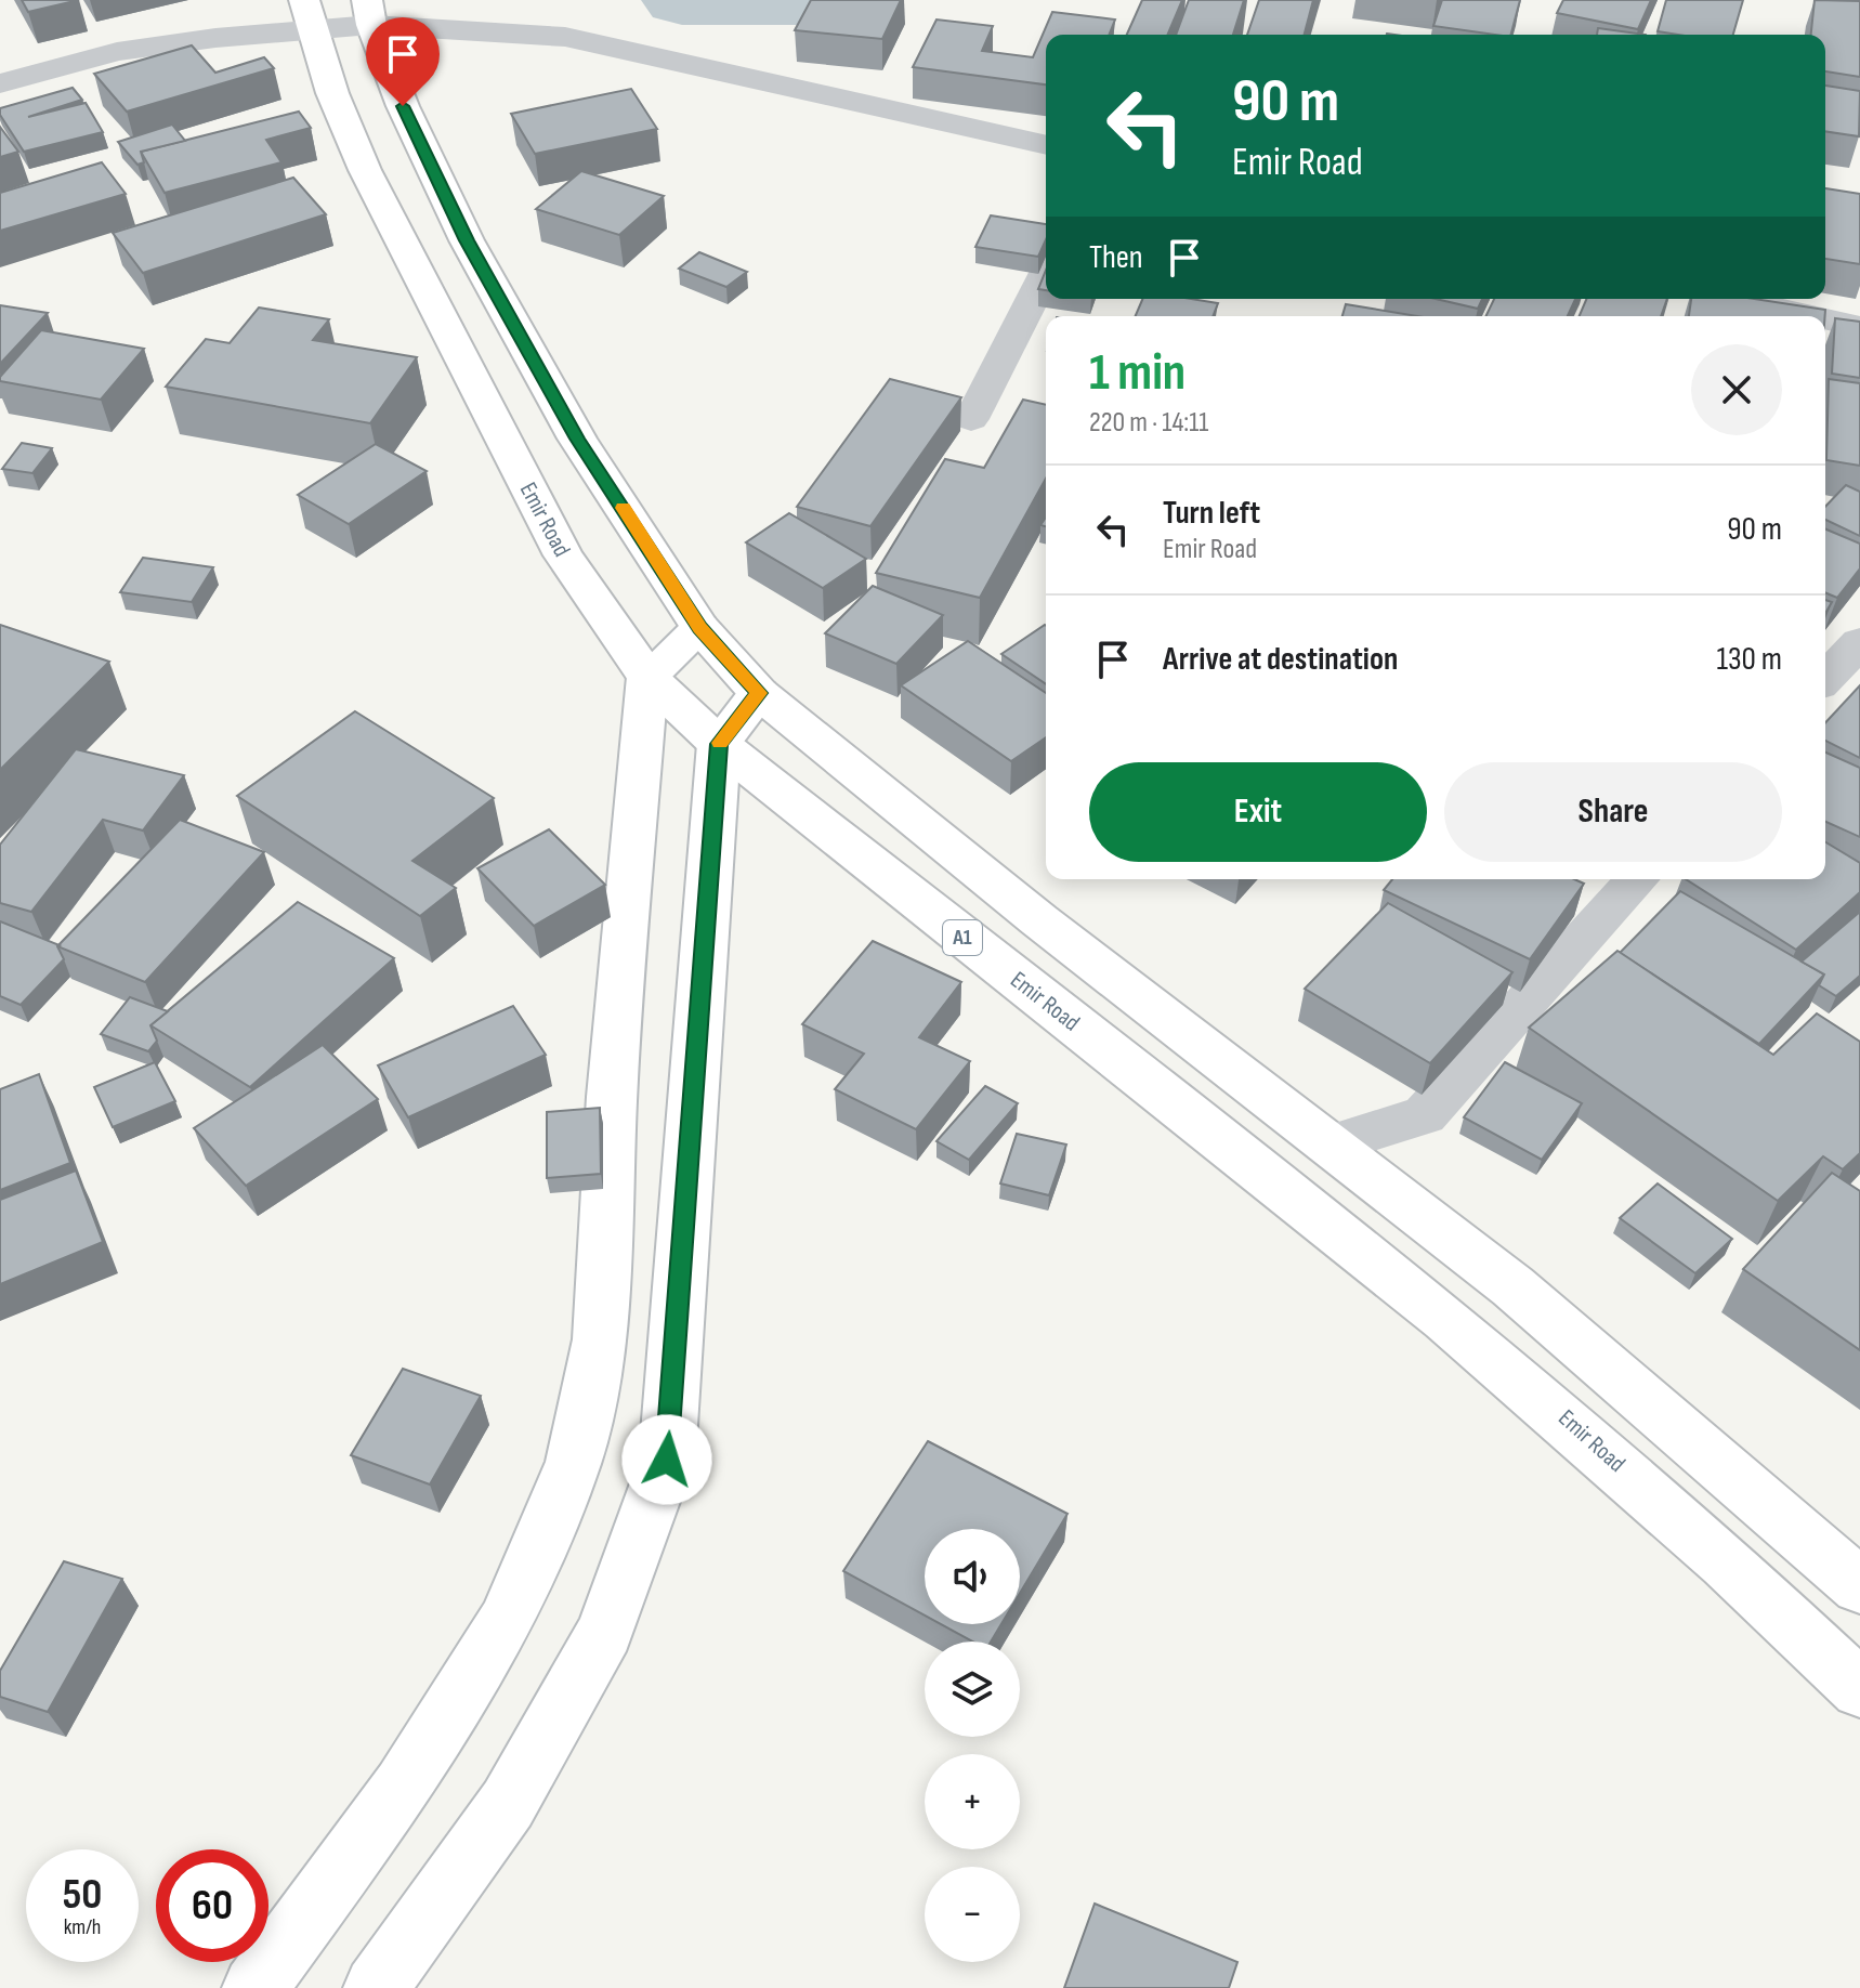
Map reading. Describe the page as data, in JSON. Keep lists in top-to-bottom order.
{
  "streets": {
    "main road": ["Emir Road", "A1"]
  },
  "page": {
    "turn": ["90 m", "Emir Road"],
    "then": "Then",
    "heading": ["1 min", "220 m · 14:11"],
    "list": [
      {
        "name": "Turn left",
        "note": "Emir Road",
        "value": "90 m"
      },
      {
        "name": "Arrive at destination",
        "value": "130 m"
      }
    ],
    "buttons": ["Exit", "Share"],
    "map_buttons": ["+", "−"],
    "speed": "50 km/h",
    "limit": "60"
  }
}
